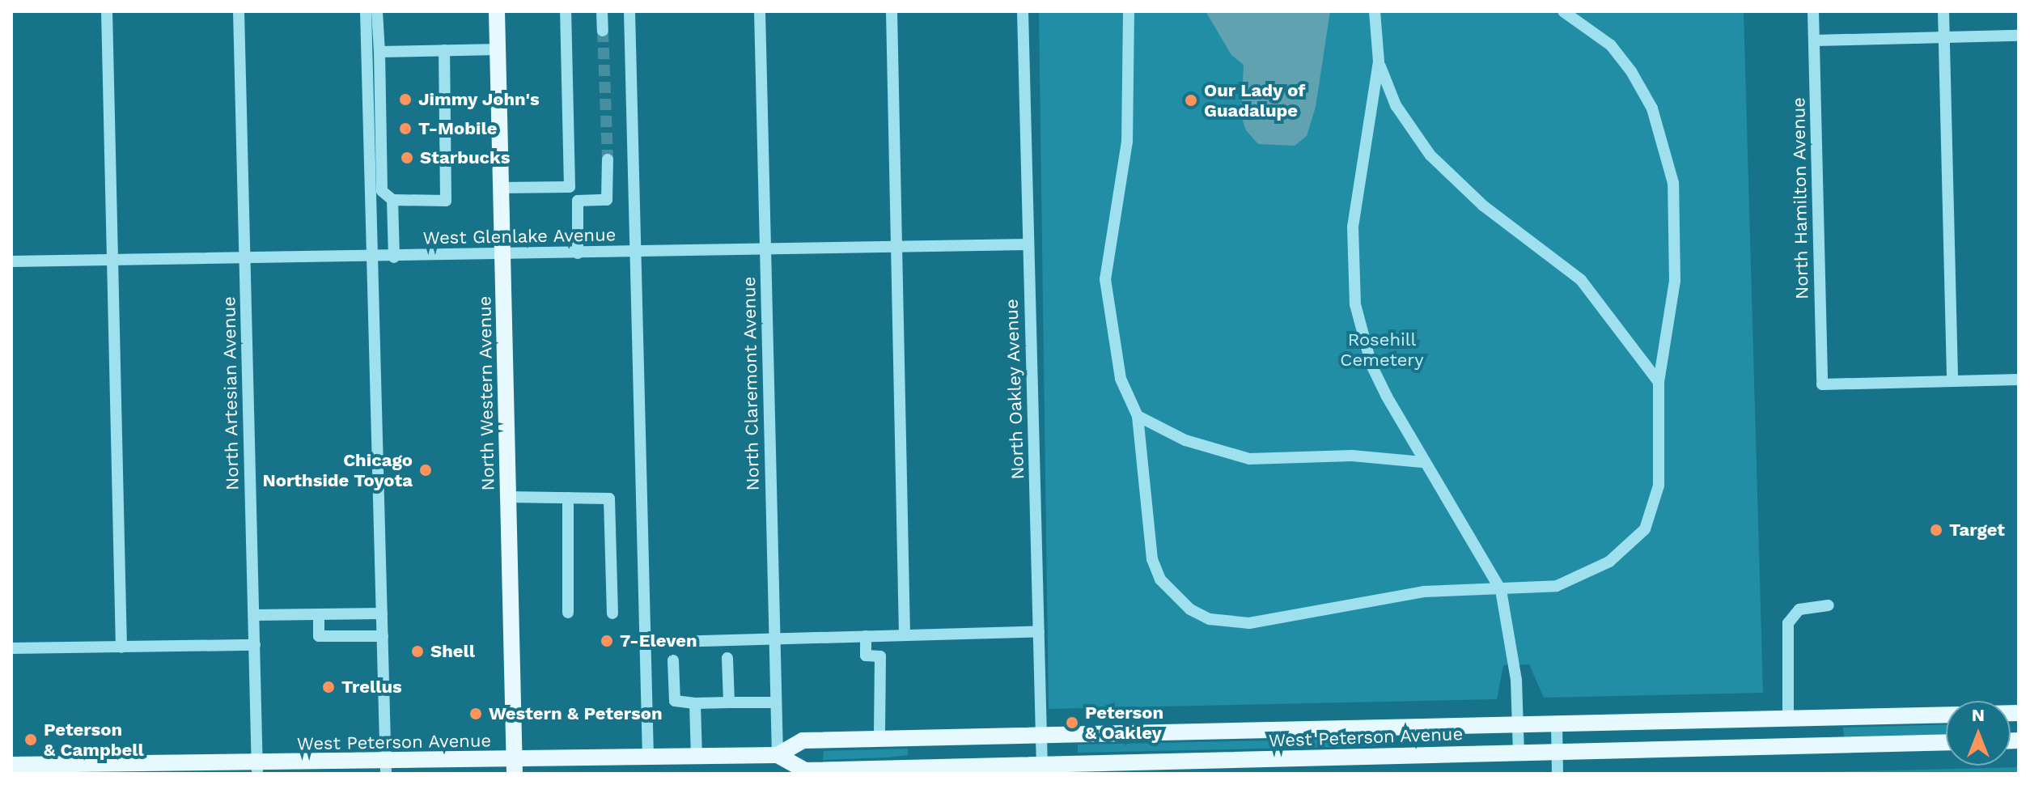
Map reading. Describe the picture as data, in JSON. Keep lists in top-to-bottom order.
{
  "streets": {
    "main road": ["North Western Avenue", "West Peterson Avenue"],
    "street": [
      "North Hamilton Avenue",
      "West Glenlake Avenue",
      "North Claremont Avenue",
      "North Oakley Avenue",
      "North Artesian Avenue"
    ]
  },
  "crossings": [
    ["West Glenlake Avenue", "North Claremont Avenue"],
    ["West Glenlake Avenue", "North Oakley Avenue"],
    ["West Glenlake Avenue", "North Artesian Avenue"],
    ["West Glenlake Avenue", "North Western Avenue"],
    ["North Claremont Avenue", "West Peterson Avenue"],
    ["North Oakley Avenue", "West Peterson Avenue"],
    ["North Artesian Avenue", "West Peterson Avenue"],
    ["North Western Avenue", "West Peterson Avenue"]
  ],
  "parks": ["Rosehill Cemetery"],
  "places": [
    "Jimmy John's",
    "Our Lady of Guadalupe",
    "T-Mobile",
    "Starbucks",
    "Chicago Northside Toyota",
    "Target",
    "7-Eleven",
    "Shell",
    "Trellus",
    "Western & Peterson",
    "Peterson & Oakley",
    "Peterson & Campbell"
  ],
  "north": "top"
}
